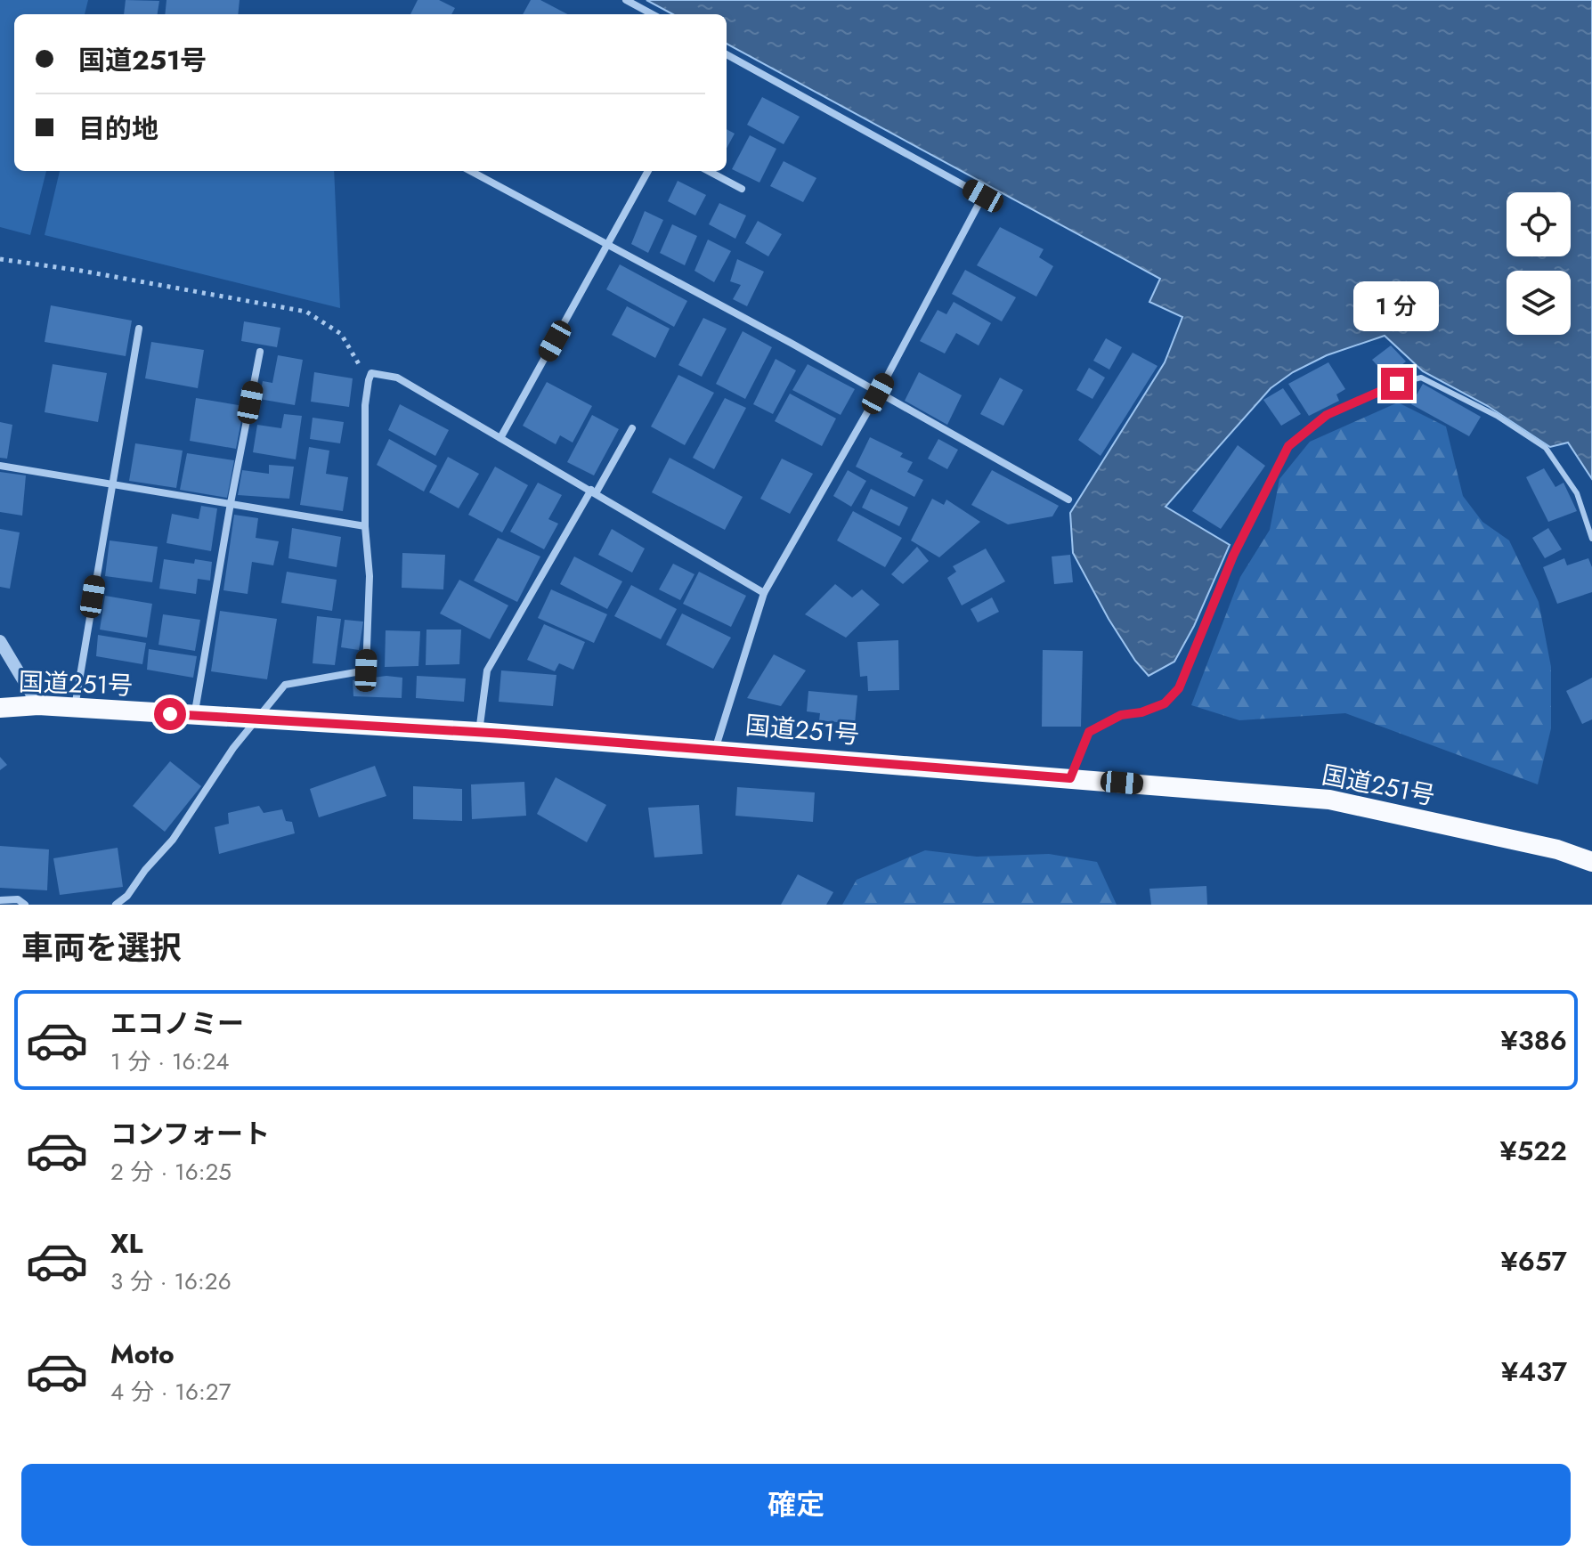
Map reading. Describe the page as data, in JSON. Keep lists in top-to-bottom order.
{
  "streets": {
    "highway": ["国道251号"]
  },
  "page": {
    "banner": ["国道251号", "目的地"],
    "bubble": "1 分",
    "heading": "車両を選択",
    "list": [
      {
        "name": "エコノミー",
        "note": "1 分 · 16:24",
        "value": "¥386"
      },
      {
        "name": "コンフォート",
        "note": "2 分 · 16:25",
        "value": "¥522"
      },
      {
        "name": "XL",
        "note": "3 分 · 16:26",
        "value": "¥657"
      },
      {
        "name": "Moto",
        "note": "4 分 · 16:27",
        "value": "¥437"
      }
    ],
    "buttons": "確定"
  }
}
